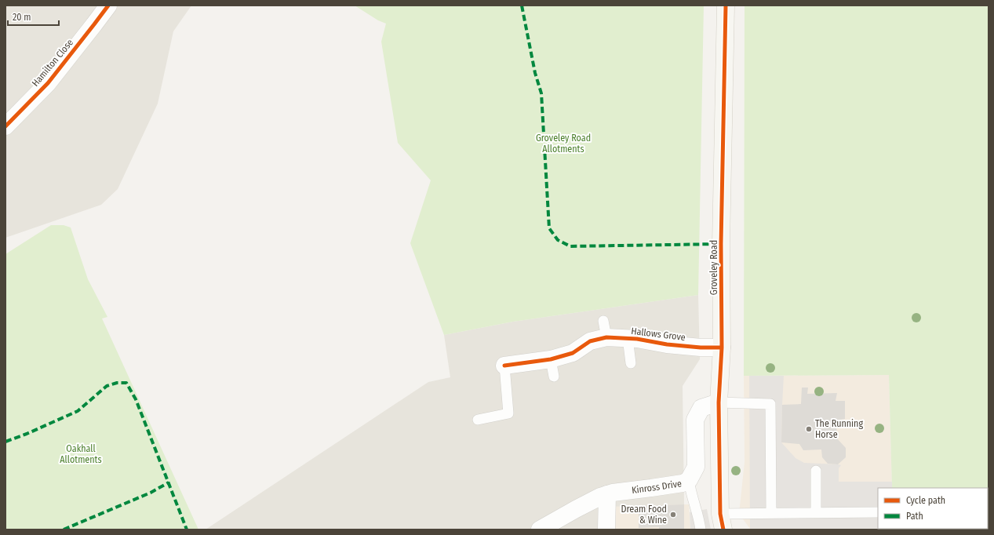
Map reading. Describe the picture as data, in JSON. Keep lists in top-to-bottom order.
{
  "streets": {
    "street": [
      "Hamilton Close",
      "Groveley Road",
      "Hallows Grove",
      "Kinross Drive"
    ]
  },
  "crossings": [
    ["Groveley Road", "Hallows Grove"],
    ["Groveley Road", "Kinross Drive"]
  ],
  "parks": ["Groveley Road Allotments", "Oakhall Allotments"],
  "places": ["The Running Horse", "Dream Food & Wine"],
  "legend": ["Cycle path", "Path"],
  "scale_bar": "20 m"
}
